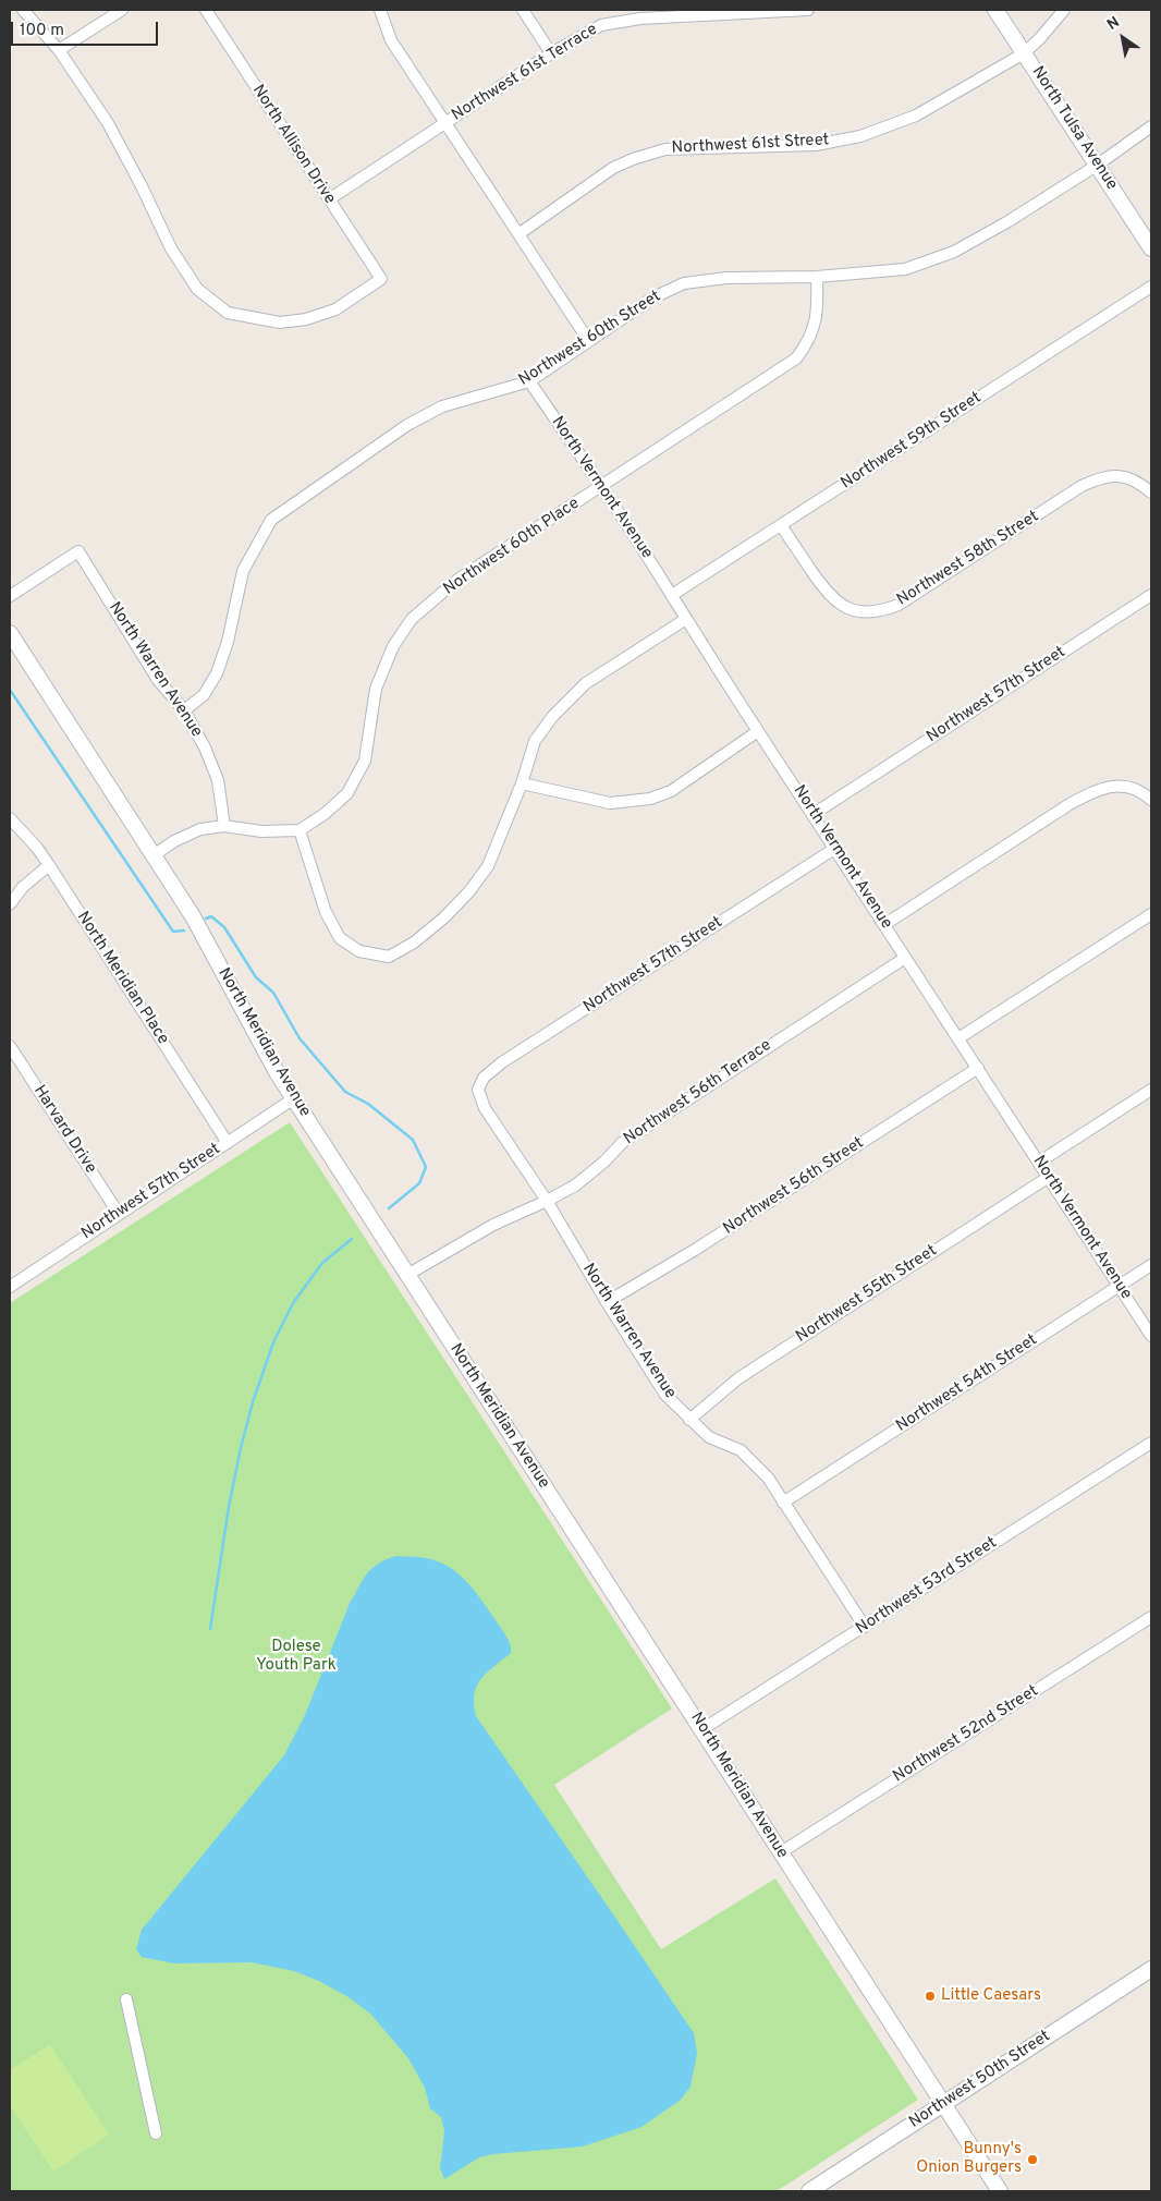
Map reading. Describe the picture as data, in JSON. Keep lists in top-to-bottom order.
{
  "streets": {
    "main road": ["North Tulsa Avenue", "North Meridian Avenue", "Northwest 50th Street"],
    "street": [
      "Northwest 61st Terrace",
      "North Allison Drive",
      "Northwest 61st Street",
      "Northwest 60th Street",
      "Northwest 59th Street",
      "North Vermont Avenue",
      "Northwest 60th Place",
      "Northwest 58th Street",
      "North Warren Avenue",
      "Northwest 57th Street",
      "North Meridian Place",
      "Northwest 56th Terrace",
      "Harvard Drive",
      "Northwest 56th Street",
      "Northwest 55th Street",
      "Northwest 54th Street",
      "Northwest 53rd Street",
      "Northwest 52nd Street"
    ]
  },
  "crossings": [
    ["Northwest 61st Terrace", "North Allison Drive"],
    ["North Tulsa Avenue", "Northwest 61st Street"],
    ["North Tulsa Avenue", "Northwest 60th Street"],
    ["Northwest 60th Street", "North Vermont Avenue"],
    ["Northwest 60th Street", "Northwest 60th Place"],
    ["Northwest 60th Street", "North Warren Avenue"],
    ["Northwest 59th Street", "North Vermont Avenue"],
    ["Northwest 59th Street", "Northwest 58th Street"],
    ["North Vermont Avenue", "Northwest 60th Place"],
    ["North Vermont Avenue", "Northwest 57th Street"],
    ["North Vermont Avenue", "Northwest 56th Terrace"],
    ["North Vermont Avenue", "Northwest 56th Street"],
    ["North Vermont Avenue", "Northwest 55th Street"],
    ["North Vermont Avenue", "Northwest 54th Street"],
    ["North Warren Avenue", "Northwest 57th Street"],
    ["North Warren Avenue", "Northwest 56th Terrace"],
    ["North Warren Avenue", "Northwest 56th Street"],
    ["North Warren Avenue", "Northwest 55th Street"],
    ["North Warren Avenue", "Northwest 54th Street"],
    ["North Warren Avenue", "Northwest 53rd Street"],
    ["Northwest 57th Street", "North Meridian Place"],
    ["Northwest 57th Street", "North Meridian Avenue"],
    ["Northwest 57th Street", "Harvard Drive"],
    ["North Meridian Avenue", "Northwest 56th Terrace"],
    ["North Meridian Avenue", "Northwest 53rd Street"],
    ["North Meridian Avenue", "Northwest 52nd Street"],
    ["North Meridian Avenue", "Northwest 50th Street"]
  ],
  "parks": ["Dolese Youth Park"],
  "places": ["Little Caesars", "Bunny's Onion Burgers"],
  "scale_bar": "100 m",
  "north": "top left"
}
